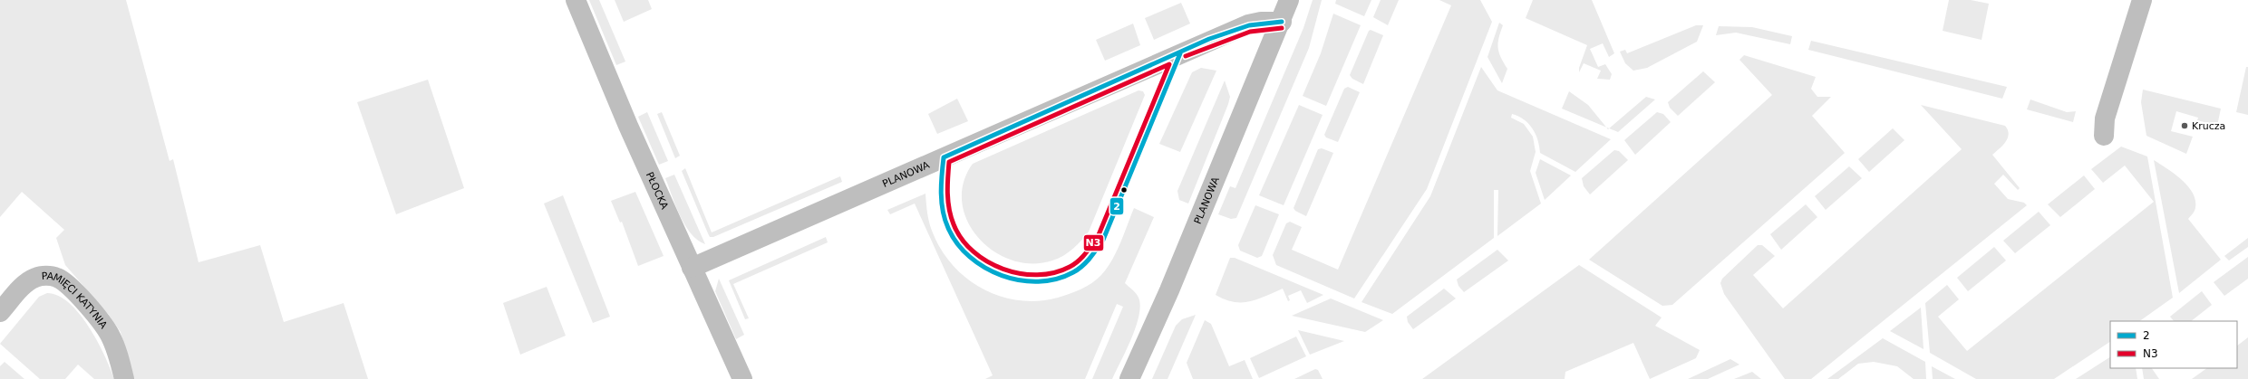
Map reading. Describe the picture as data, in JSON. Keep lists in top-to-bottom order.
{
  "streets": {
    "street": ["PLANOWA", "PŁOCKA", "PAMIĘCI KATYNIA"]
  },
  "crossings": [
    ["PLANOWA", "PŁOCKA"]
  ],
  "places": ["Krucza"],
  "lines": ["transit line 2", "transit line N3"],
  "legend": ["2", "N3"]
}
